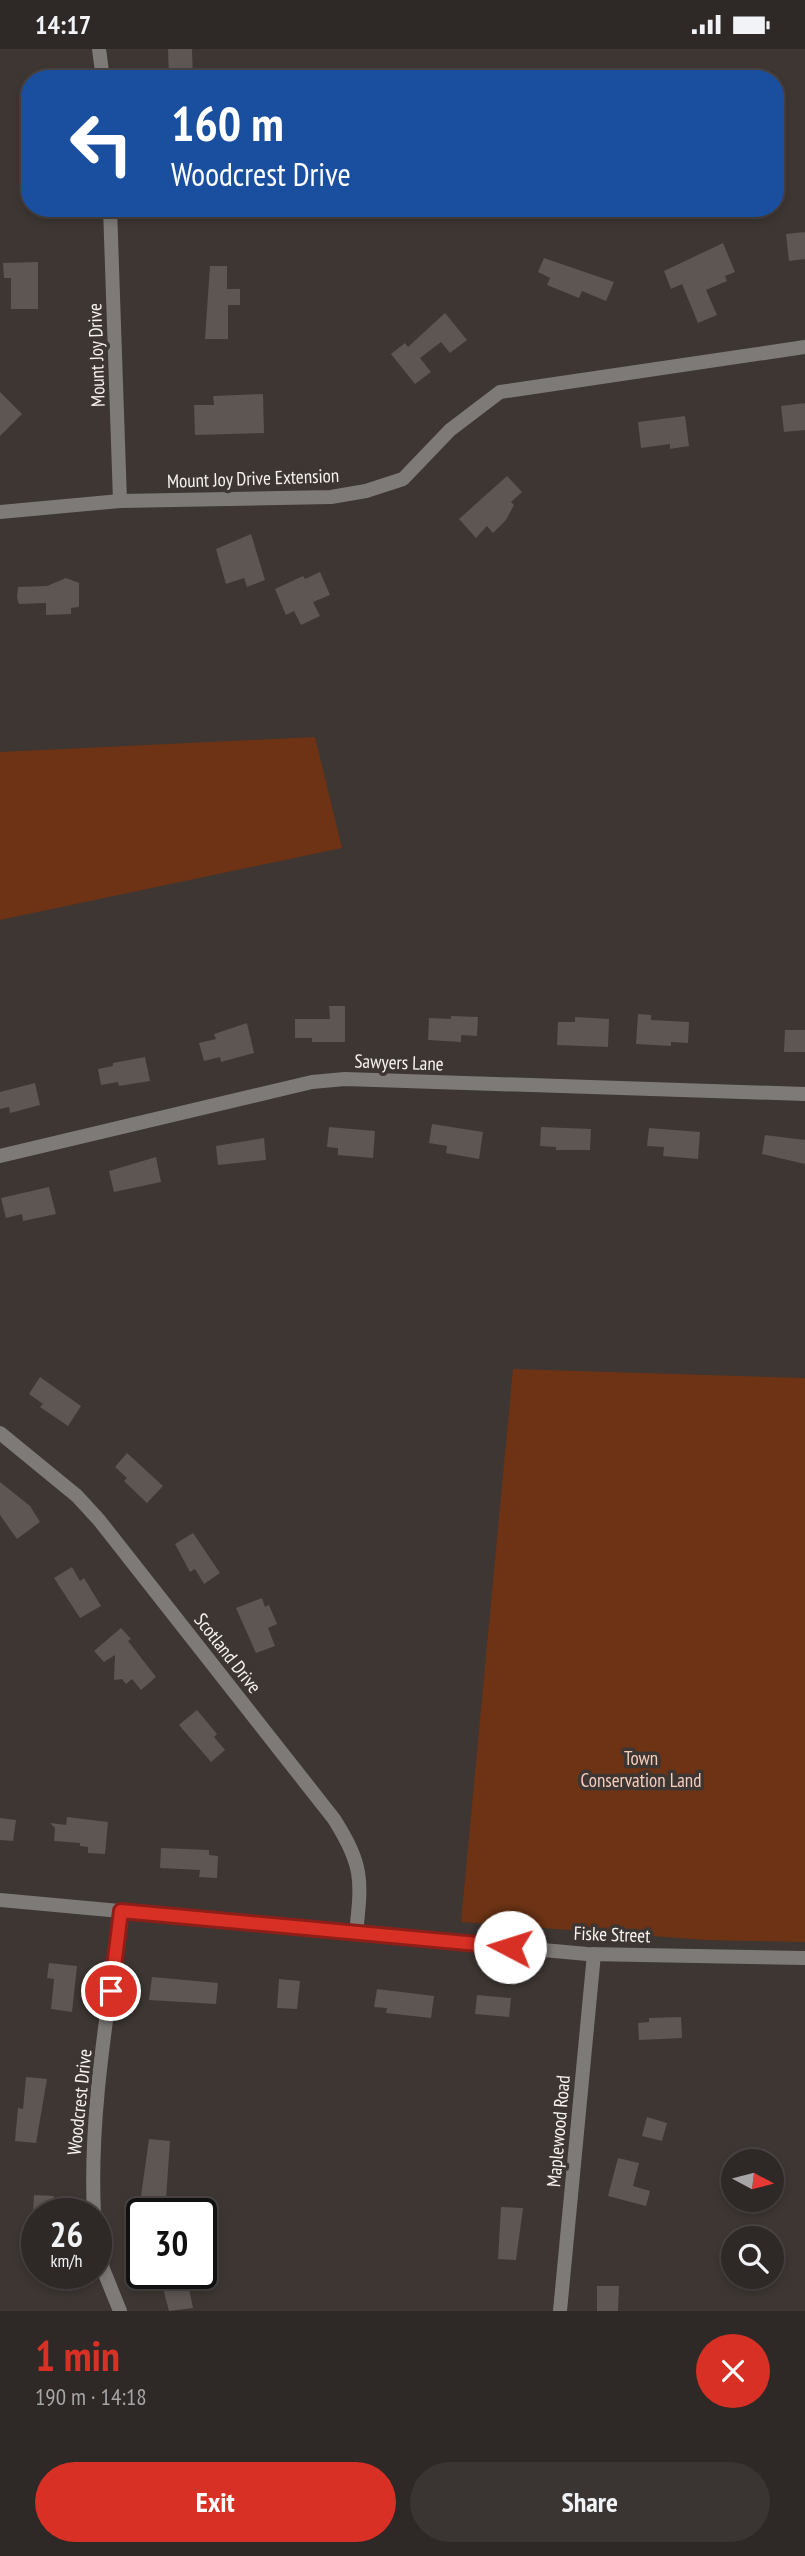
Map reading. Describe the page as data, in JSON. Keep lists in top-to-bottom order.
{
  "streets": {
    "street": [
      "Mount Joy Drive",
      "Mount Joy Drive Extension",
      "Sawyers Lane",
      "Scotland Drive",
      "Fiske Street",
      "Woodcrest Drive",
      "Maplewood Road"
    ]
  },
  "crossings": [
    ["Mount Joy Drive", "Mount Joy Drive Extension"],
    ["Scotland Drive", "Fiske Street"],
    ["Fiske Street", "Woodcrest Drive"],
    ["Fiske Street", "Maplewood Road"]
  ],
  "parks": ["Town Conservation Land"],
  "north": "right",
  "page": {
    "status": "14:17",
    "turn": ["160 m", "Woodcrest Drive"],
    "speed": "26 km/h",
    "limit": "30",
    "heading": ["1 min", "190 m · 14:18"],
    "buttons": ["Exit", "Share"]
  }
}
